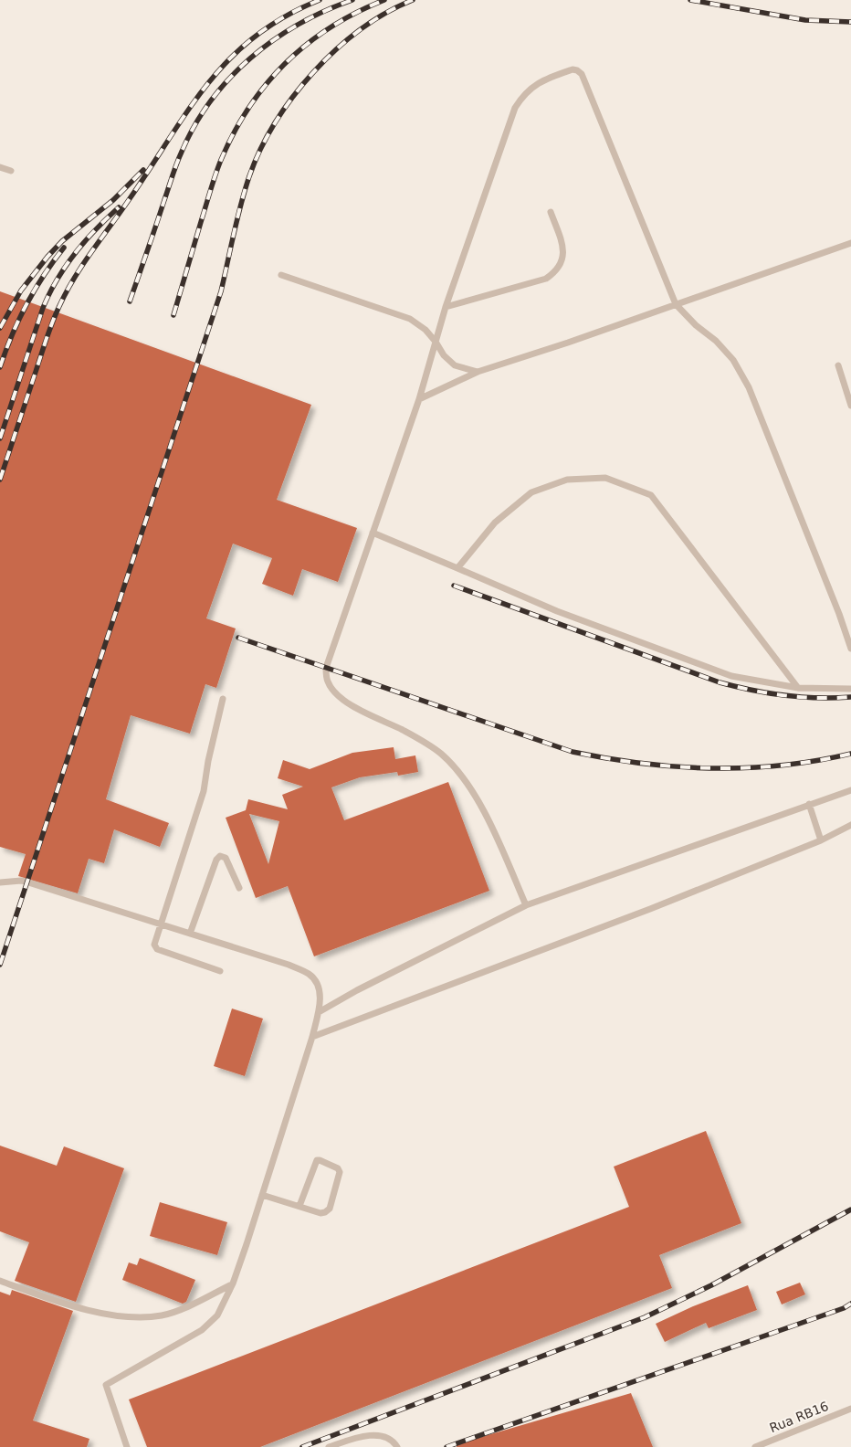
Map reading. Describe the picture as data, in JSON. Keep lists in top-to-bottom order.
{
  "streets": {
    "lane": ["Rua RB16"]
  }
}
